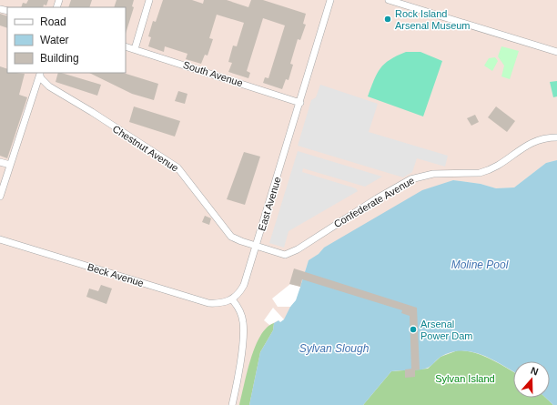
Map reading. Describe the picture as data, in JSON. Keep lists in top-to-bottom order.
{
  "streets": {
    "street": [
      "South Avenue",
      "Chestnut Avenue",
      "Confederate Avenue",
      "East Avenue",
      "Beck Avenue"
    ]
  },
  "crossings": [
    ["South Avenue", "East Avenue"],
    ["Chestnut Avenue", "Confederate Avenue"],
    ["Chestnut Avenue", "East Avenue"],
    ["Confederate Avenue", "East Avenue"],
    ["East Avenue", "Beck Avenue"]
  ],
  "water": ["Moline Pool", "Sylvan Slough"],
  "parks": ["Sylvan Island"],
  "places": ["Rock Island Arsenal Museum", "Arsenal Power Dam"],
  "legend": ["Road", "Water", "Building"],
  "north": "top"
}
